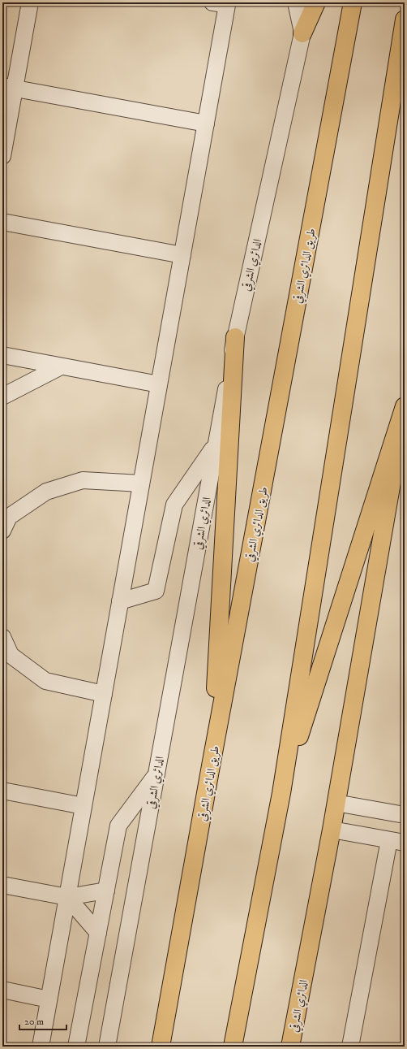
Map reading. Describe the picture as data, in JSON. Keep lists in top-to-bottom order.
{
  "streets": {
    "main road": ["الدائري الشرقي", "طريق الدائري الشرقي"]
  },
  "scale_bar": "20 m"
}
